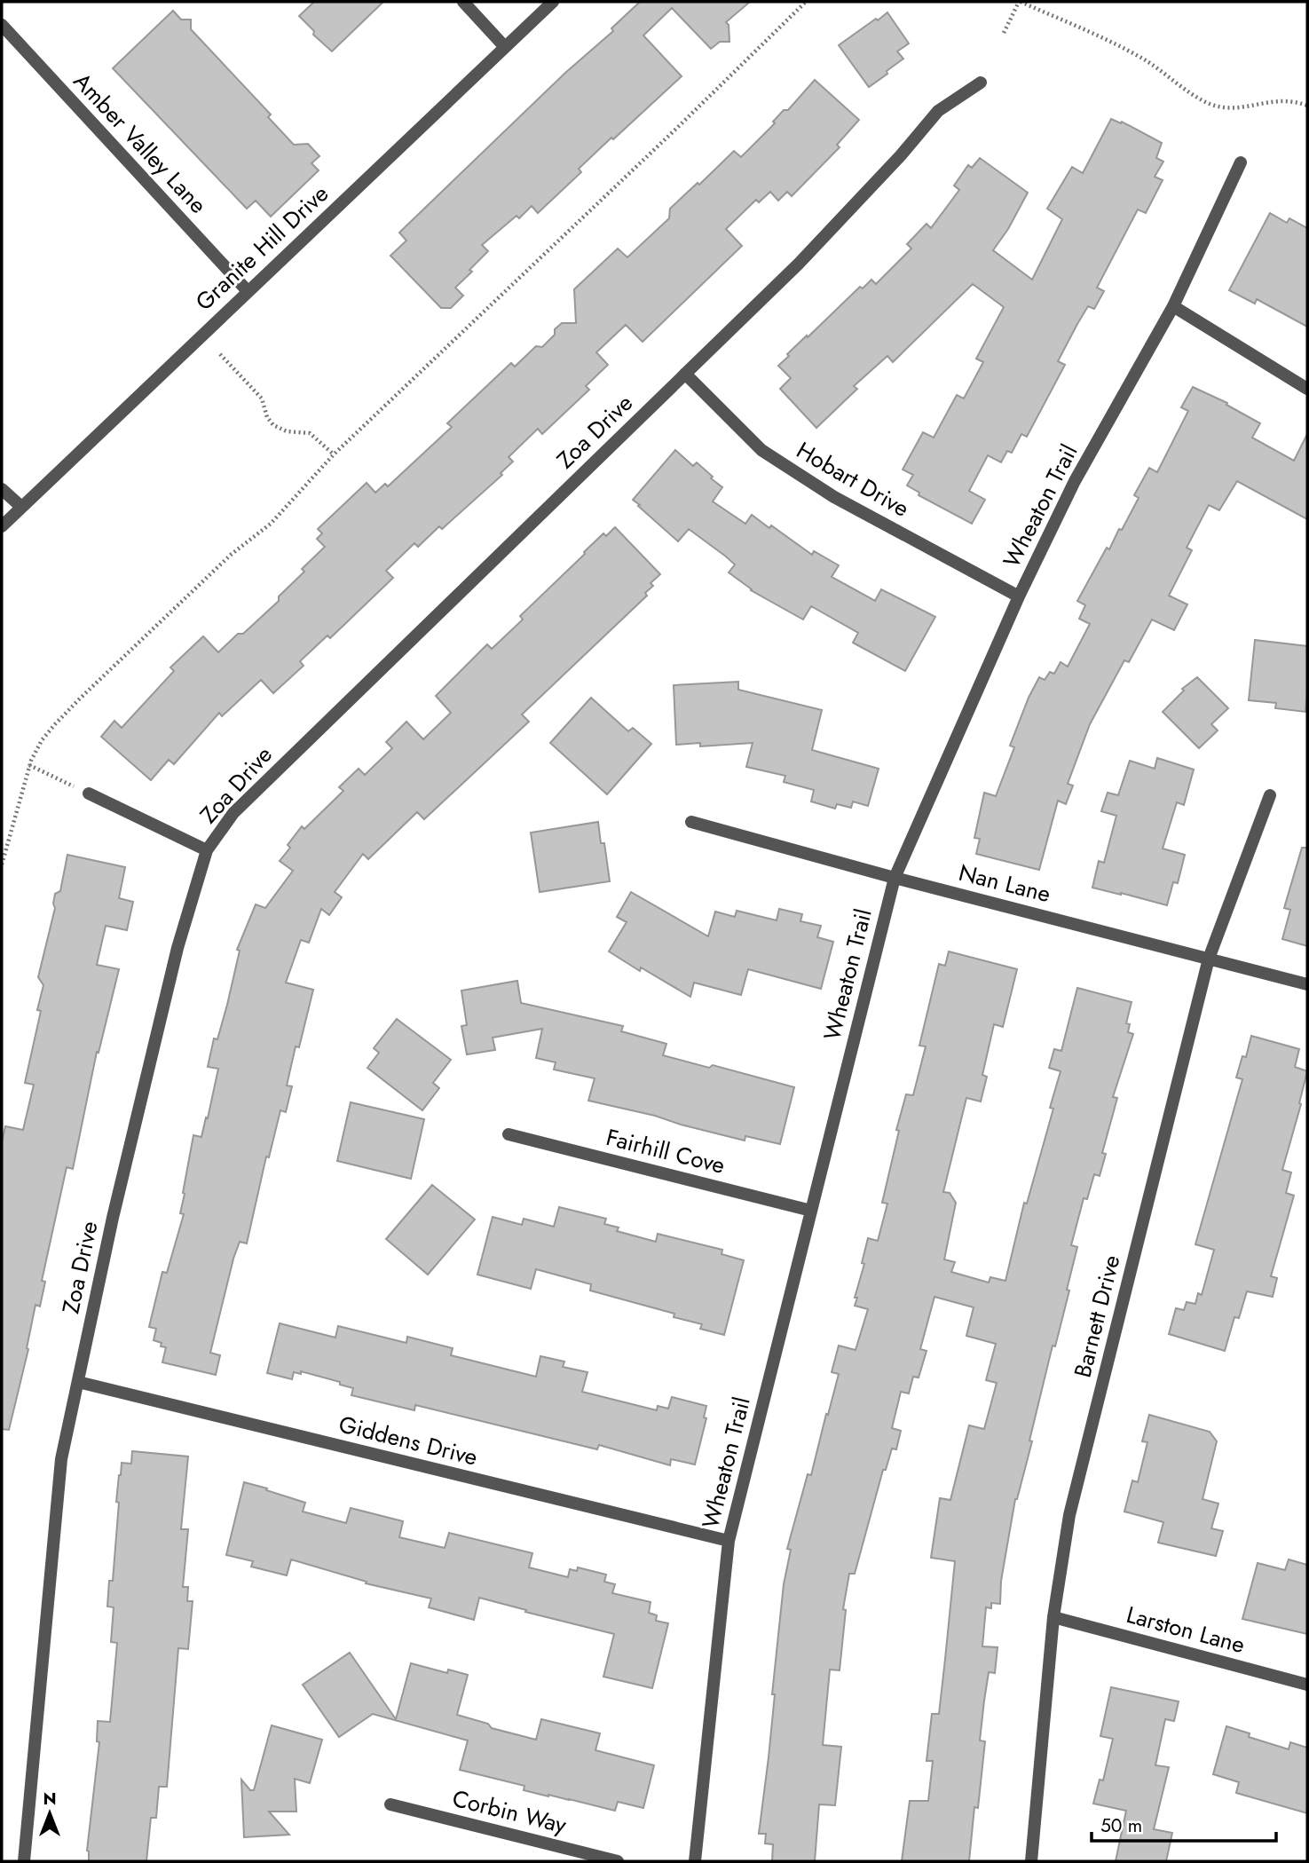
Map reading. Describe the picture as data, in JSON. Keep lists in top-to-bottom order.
{
  "streets": {
    "street": [
      "Amber Valley Lane",
      "Granite Hill Drive",
      "Zoa Drive",
      "Hobart Drive",
      "Wheaton Trail",
      "Nan Lane",
      "Fairhill Cove",
      "Barnett Drive",
      "Giddens Drive",
      "Larston Lane",
      "Corbin Way"
    ]
  },
  "crossings": [
    ["Amber Valley Lane", "Granite Hill Drive"],
    ["Zoa Drive", "Hobart Drive"],
    ["Zoa Drive", "Giddens Drive"],
    ["Hobart Drive", "Wheaton Trail"],
    ["Wheaton Trail", "Nan Lane"],
    ["Wheaton Trail", "Fairhill Cove"],
    ["Wheaton Trail", "Giddens Drive"],
    ["Nan Lane", "Barnett Drive"],
    ["Barnett Drive", "Larston Lane"]
  ],
  "scale_bar": "50 m",
  "north": "top"
}
